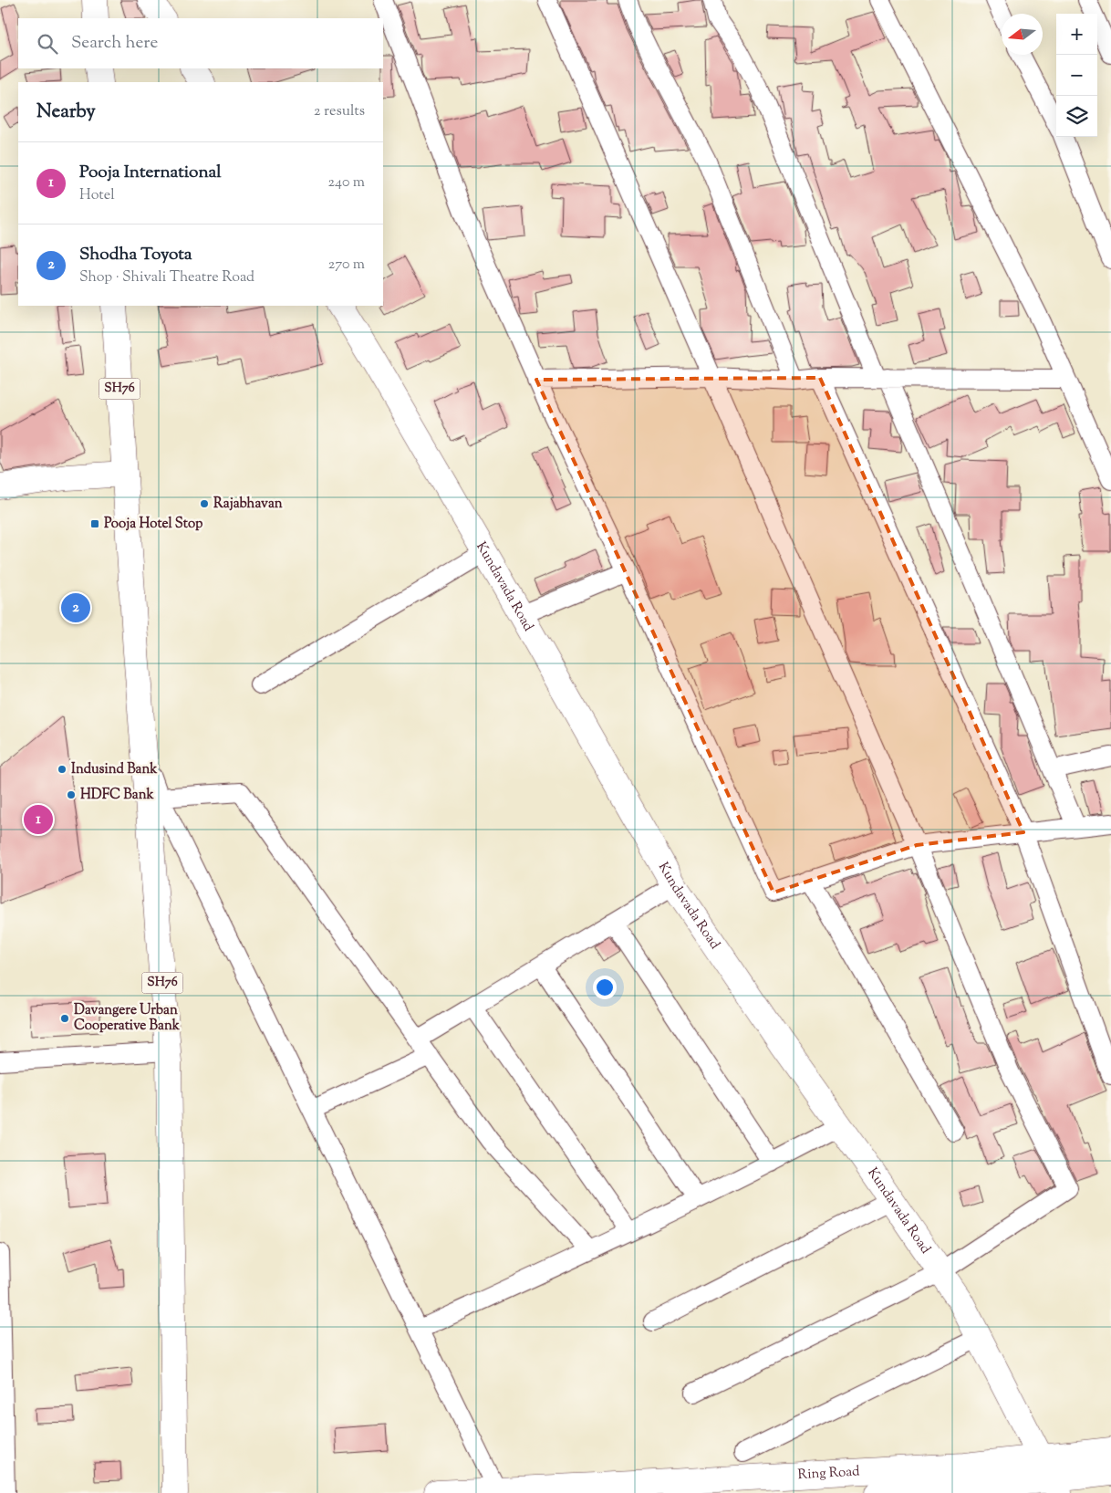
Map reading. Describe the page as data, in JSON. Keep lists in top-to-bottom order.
{
  "streets": {
    "main road": ["SH76", "Kundavada Road", "Ring Road"]
  },
  "crossings": [
    ["Kundavada Road", "Ring Road"]
  ],
  "places": {
    "other": [
      "Rajabhavan",
      "Indusind Bank",
      "HDFC Bank",
      "Davangere Urban Cooperative Bank"
    ],
    "transit": ["Pooja Hotel Stop"]
  },
  "north": "left",
  "page": {
    "map_buttons": ["+", "−"],
    "search": "Search here",
    "heading": ["Nearby", "2 results"],
    "list": [
      {
        "mark": "1",
        "name": "Pooja International",
        "note": "Hotel",
        "value": "240 m"
      },
      {
        "mark": "2",
        "name": "Shodha Toyota",
        "note": "Shop · Shivali Theatre Road",
        "value": "270 m"
      }
    ],
    "pins": ["2", "1"]
  }
}
